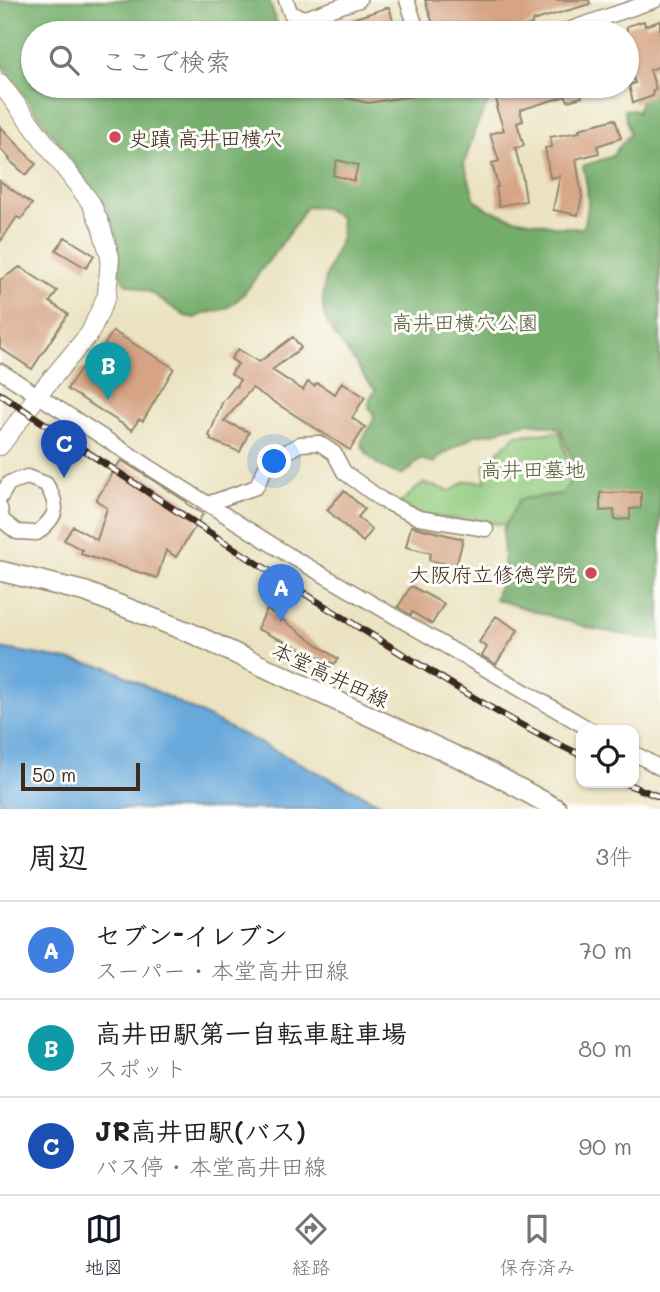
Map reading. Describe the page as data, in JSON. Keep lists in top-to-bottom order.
{
  "streets": {
    "main road": ["本堂高井田線"]
  },
  "parks": ["高井田横穴公園", "高井田墓地"],
  "places": ["史蹟 高井田横穴", "大阪府立修徳学院"],
  "scale_bar": "50 m",
  "page": {
    "search": "ここで検索",
    "pins": ["B", "C", "A"],
    "scale": "50 m",
    "heading": ["周辺", "3件"],
    "list": [
      {
        "mark": "A",
        "name": "セブン-イレブン",
        "note": "スーパー · 本堂高井田線",
        "value": "70 m"
      },
      {
        "mark": "B",
        "name": "高井田駅第一自転車駐車場",
        "note": "スポット",
        "value": "80 m"
      },
      {
        "mark": "C",
        "name": "JR高井田駅(バス)",
        "note": "バス停 · 本堂高井田線",
        "value": "90 m"
      }
    ],
    "nav": ["地図", "経路", "保存済み"]
  }
}
